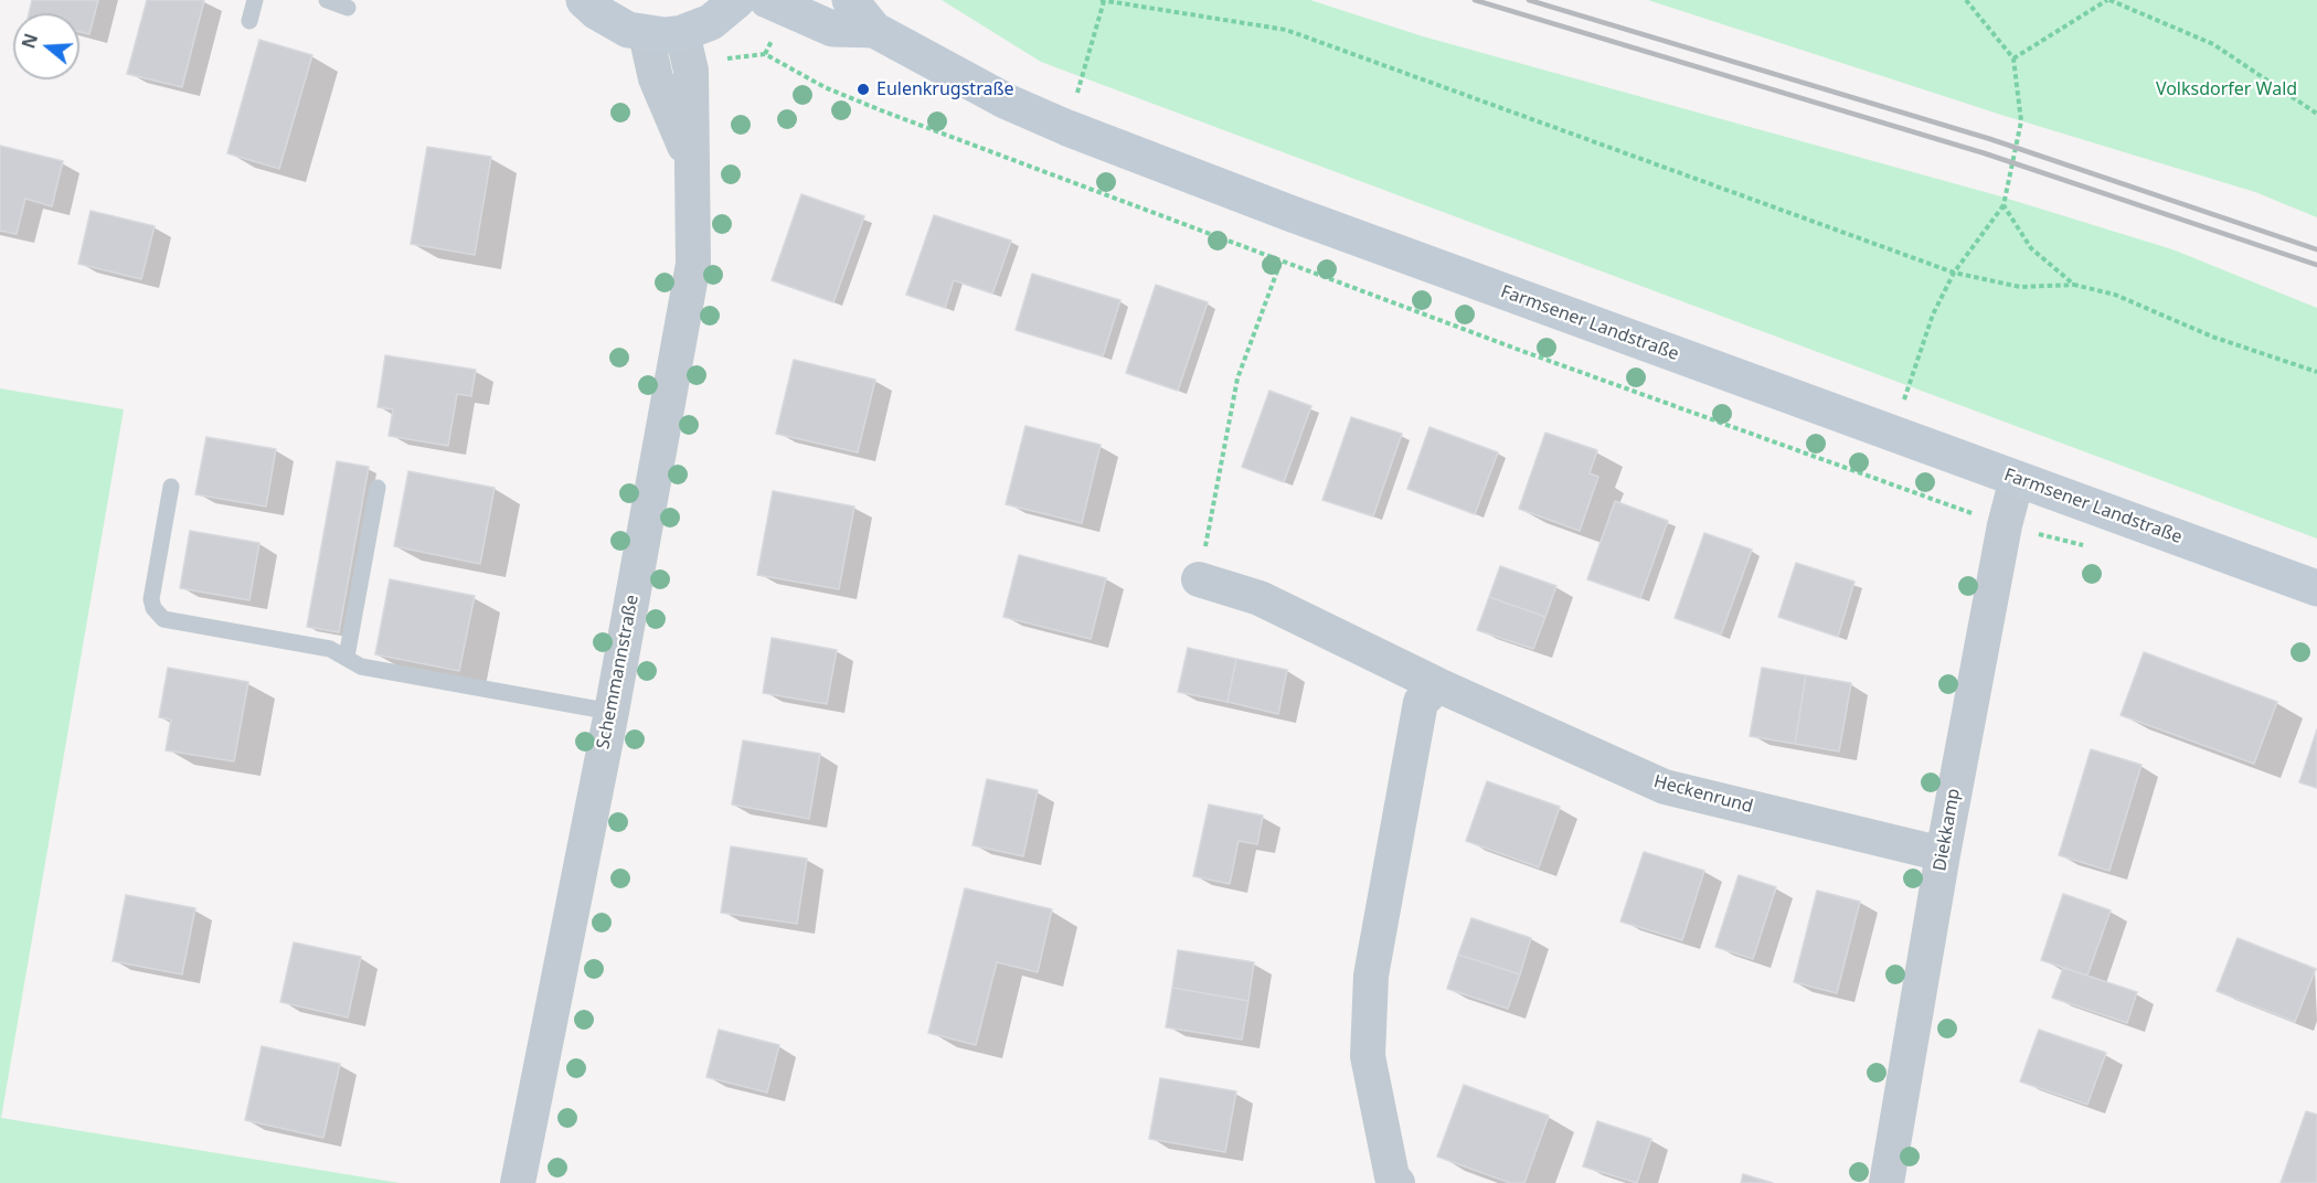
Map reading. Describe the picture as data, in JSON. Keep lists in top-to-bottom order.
{
  "streets": {
    "main road": ["Farmsener Landstraße"],
    "street": ["Schemmannstraße", "Heckenrund", "Diekkamp"]
  },
  "crossings": [
    ["Farmsener Landstraße", "Diekkamp"],
    ["Heckenrund", "Diekkamp"]
  ],
  "parks": ["Volksdorfer Wald"],
  "places": ["Eulenkrugstraße"],
  "north": "left"
}
